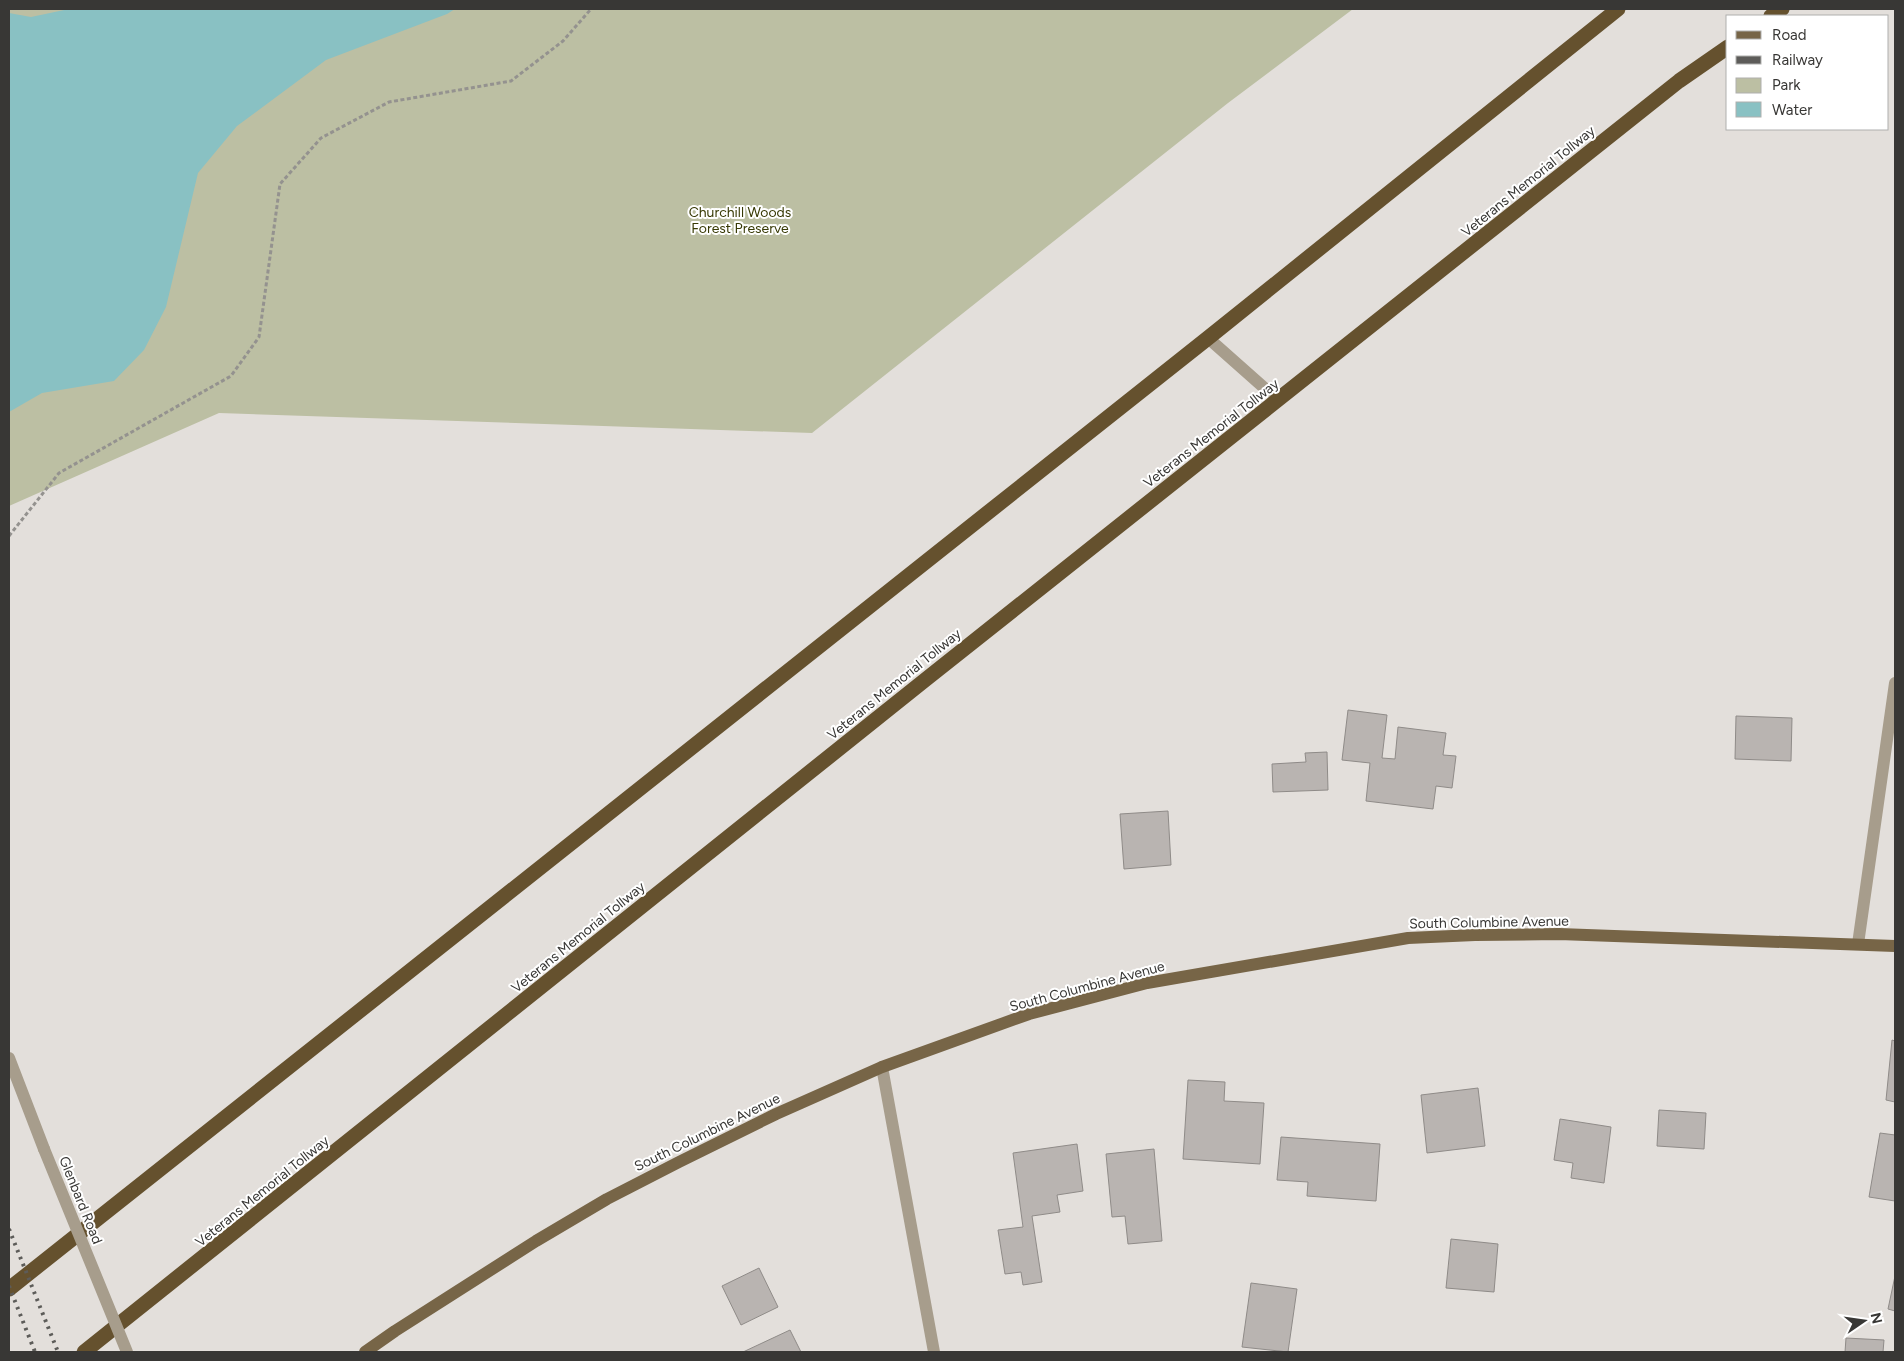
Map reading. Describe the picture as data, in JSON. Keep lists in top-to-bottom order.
{
  "streets": {
    "highway": ["Veterans Memorial Tollway"],
    "main road": ["South Columbine Avenue"],
    "street": ["Glenbard Road"]
  },
  "parks": ["Churchill Woods Forest Preserve"],
  "legend": [
    "Road",
    "Railway",
    "Park",
    "Water"
  ],
  "north": "right"
}
